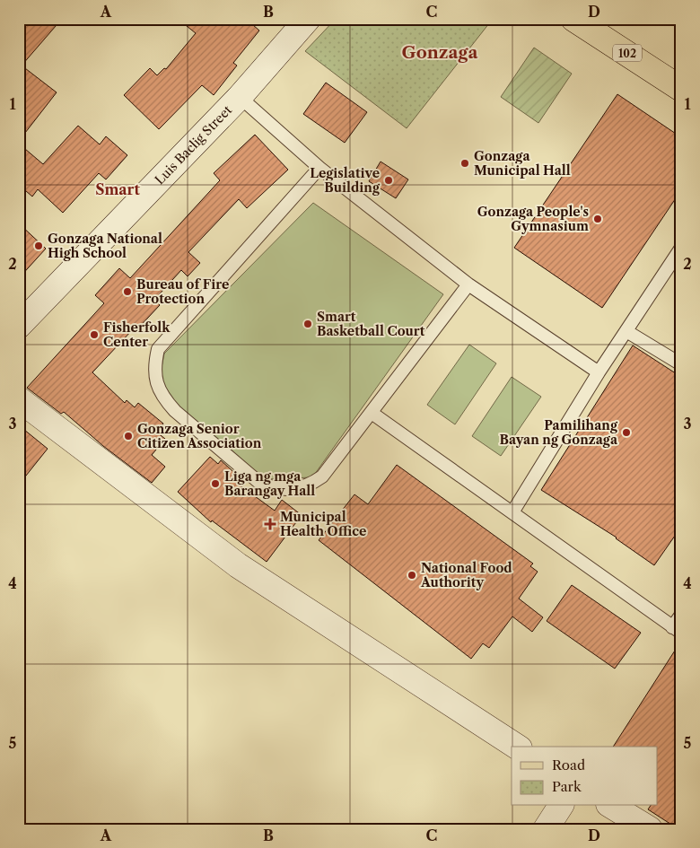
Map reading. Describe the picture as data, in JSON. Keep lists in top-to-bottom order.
{
  "streets": {
    "main road": ["102"],
    "street": ["Luis Baclig Street"]
  },
  "districts": ["Gonzaga", "Smart"],
  "places": {
    "other": [
      "Gonzaga Municipal Hall",
      "Legislative Building",
      "Gonzaga People's Gymnasium",
      "Gonzaga National High School",
      "Bureau of Fire Protection",
      "Smart Basketball Court",
      "Fisherfolk Center",
      "Pamilihang Bayan ng Gonzaga",
      "Gonzaga Senior Citizen Association",
      "Liga ng mga Barangay Hall",
      "National Food Authority"
    ],
    "health": ["Municipal Health Office"]
  },
  "legend": ["Road", "Park"],
  "grid": {
    "columns": [
      "A",
      "B",
      "C",
      "D"
    ],
    "rows": [
      "1",
      "2",
      "3",
      "4",
      "5"
    ]
  }
}
